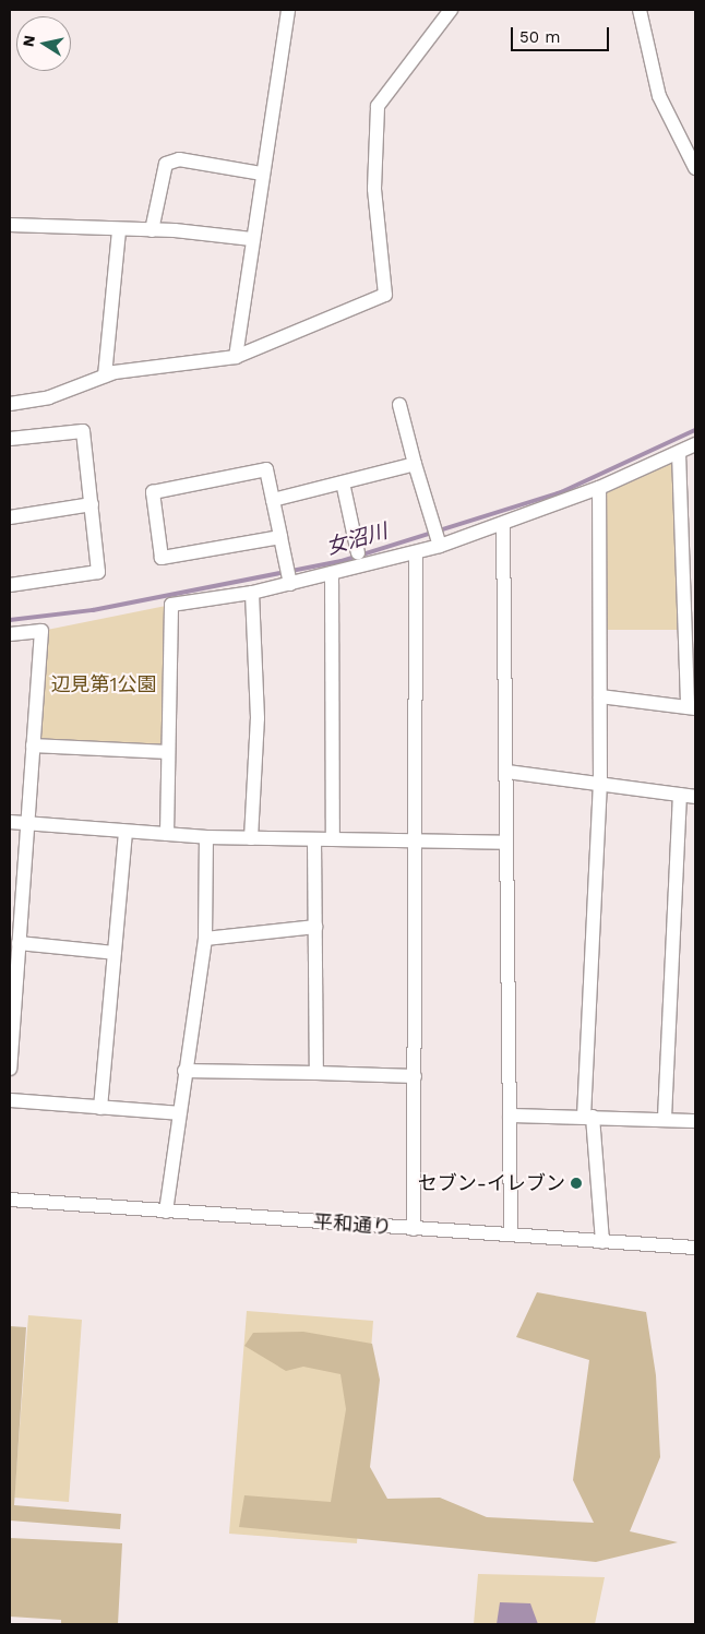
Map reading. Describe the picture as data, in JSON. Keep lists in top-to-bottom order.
{
  "streets": {
    "street": ["平和通り"]
  },
  "water": ["女沼川"],
  "parks": ["辺見第1公園"],
  "places": ["セブン-イレブン"],
  "scale_bar": "50 m",
  "north": "left"
}
